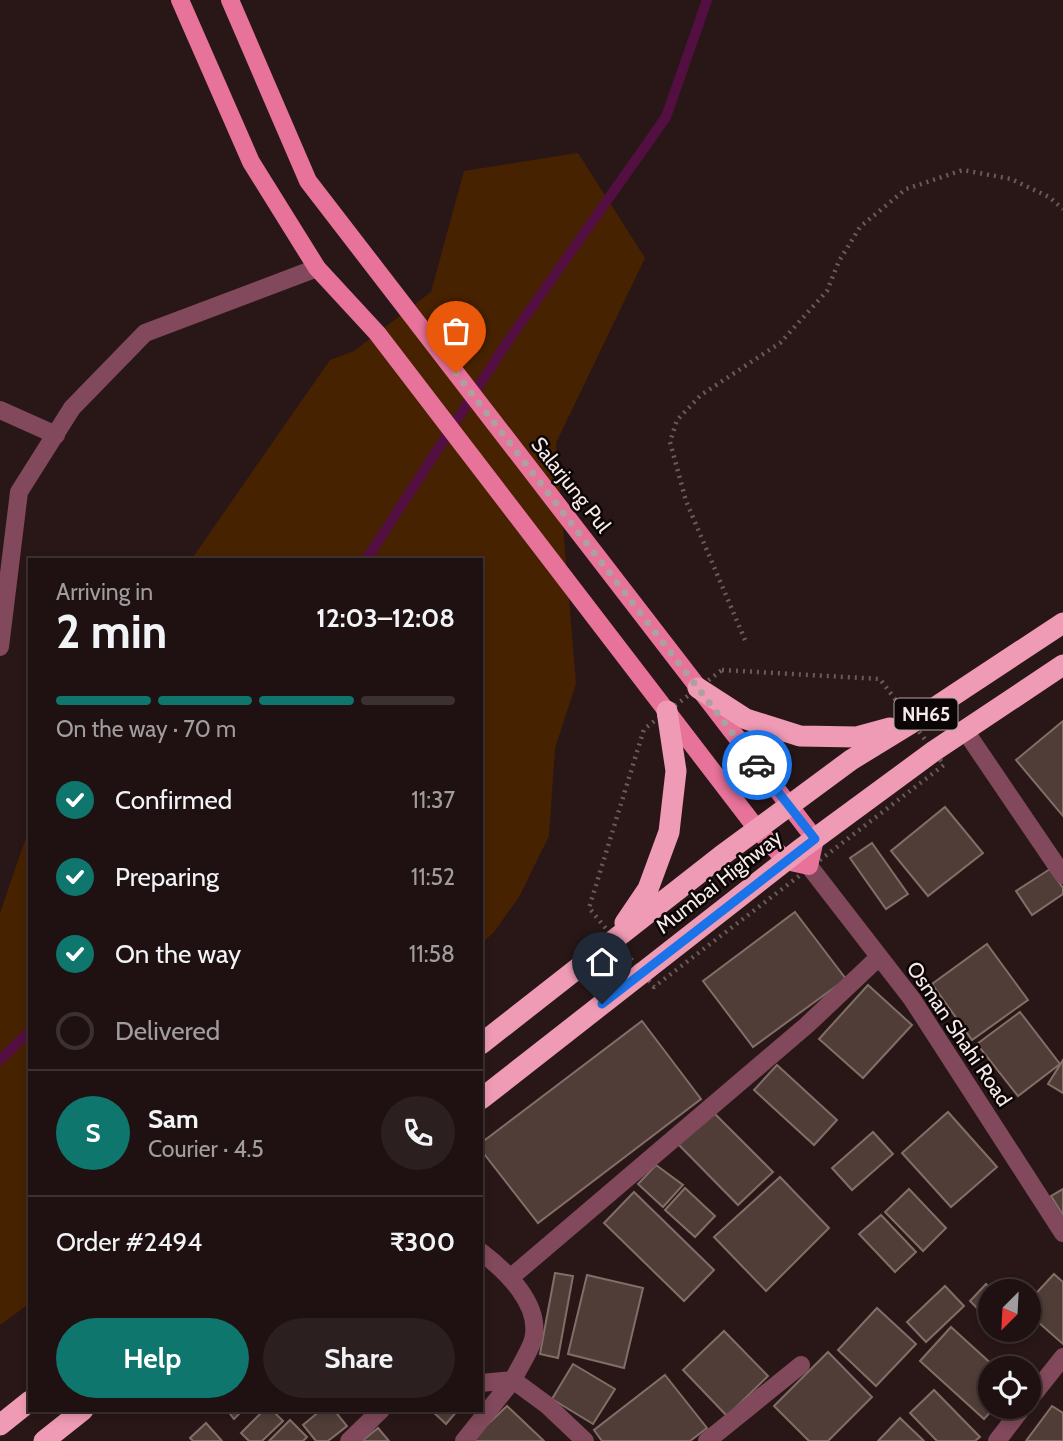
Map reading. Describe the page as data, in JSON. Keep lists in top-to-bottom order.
{
  "streets": {
    "highway": ["NH65", "Mumbai Highway"],
    "main road": ["Salarjung Pul"],
    "street": ["Osman Shahi Road"]
  },
  "crossings": [
    ["Salarjung Pul", "Mumbai Highway"]
  ],
  "north": "bottom left",
  "page": {
    "heading": ["2 min", "Arriving in", "12:03–12:08"],
    "panel": [
      "Sam",
      "Courier · 4.5",
      "Order #2494",
      "₹300"
    ],
    "bar": "On the way · 70 m",
    "list": [
      ["Confirmed", "11:37"],
      ["Preparing", "11:52"],
      ["On the way", "11:58"],
      "Delivered"
    ],
    "round": "S",
    "buttons": ["Help", "Share"]
  }
}
